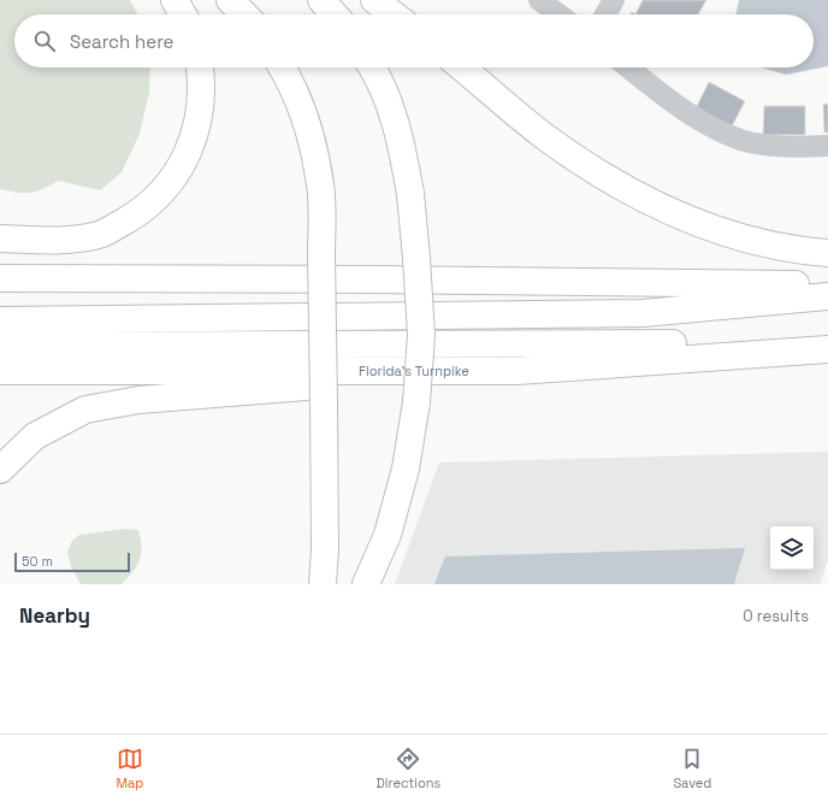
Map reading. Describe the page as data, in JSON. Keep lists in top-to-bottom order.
{
  "streets": {
    "highway": ["Florida's Turnpike"]
  },
  "scale_bar": "50 m",
  "page": {
    "search": "Search here",
    "scale": "50 m",
    "heading": ["Nearby", "0 results"],
    "nav": ["Map", "Directions", "Saved"]
  }
}
